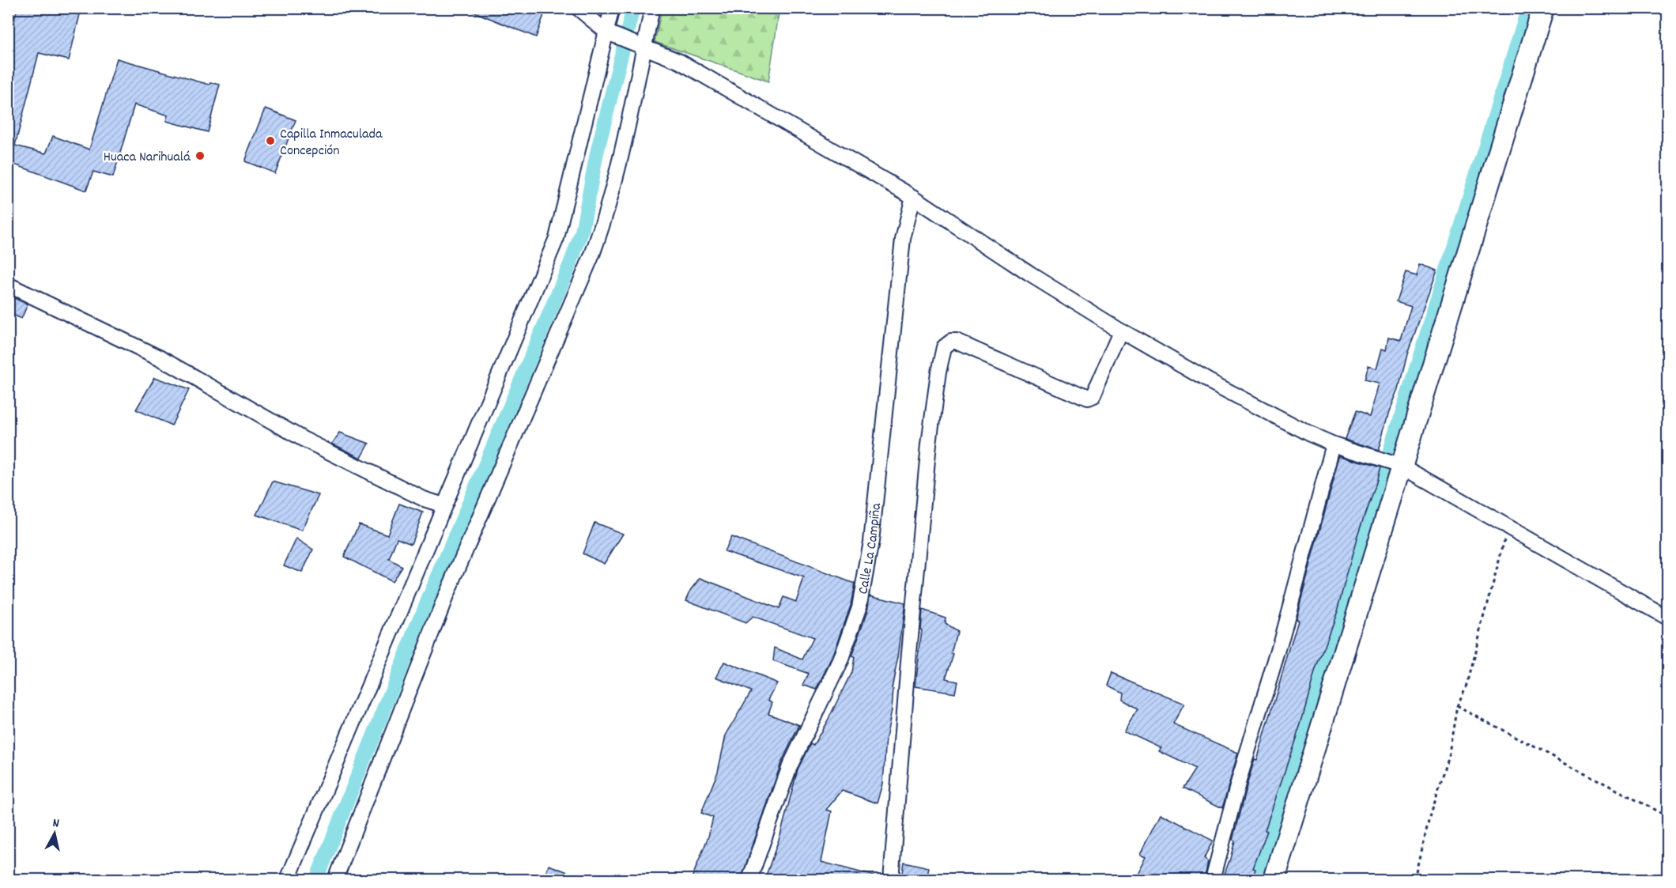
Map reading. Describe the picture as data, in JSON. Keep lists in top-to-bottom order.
{
  "streets": {
    "street": ["Calle La Campiña"]
  },
  "places": ["Capilla Inmaculada Concepción", "Huaca Narihualá"],
  "north": "top"
}
